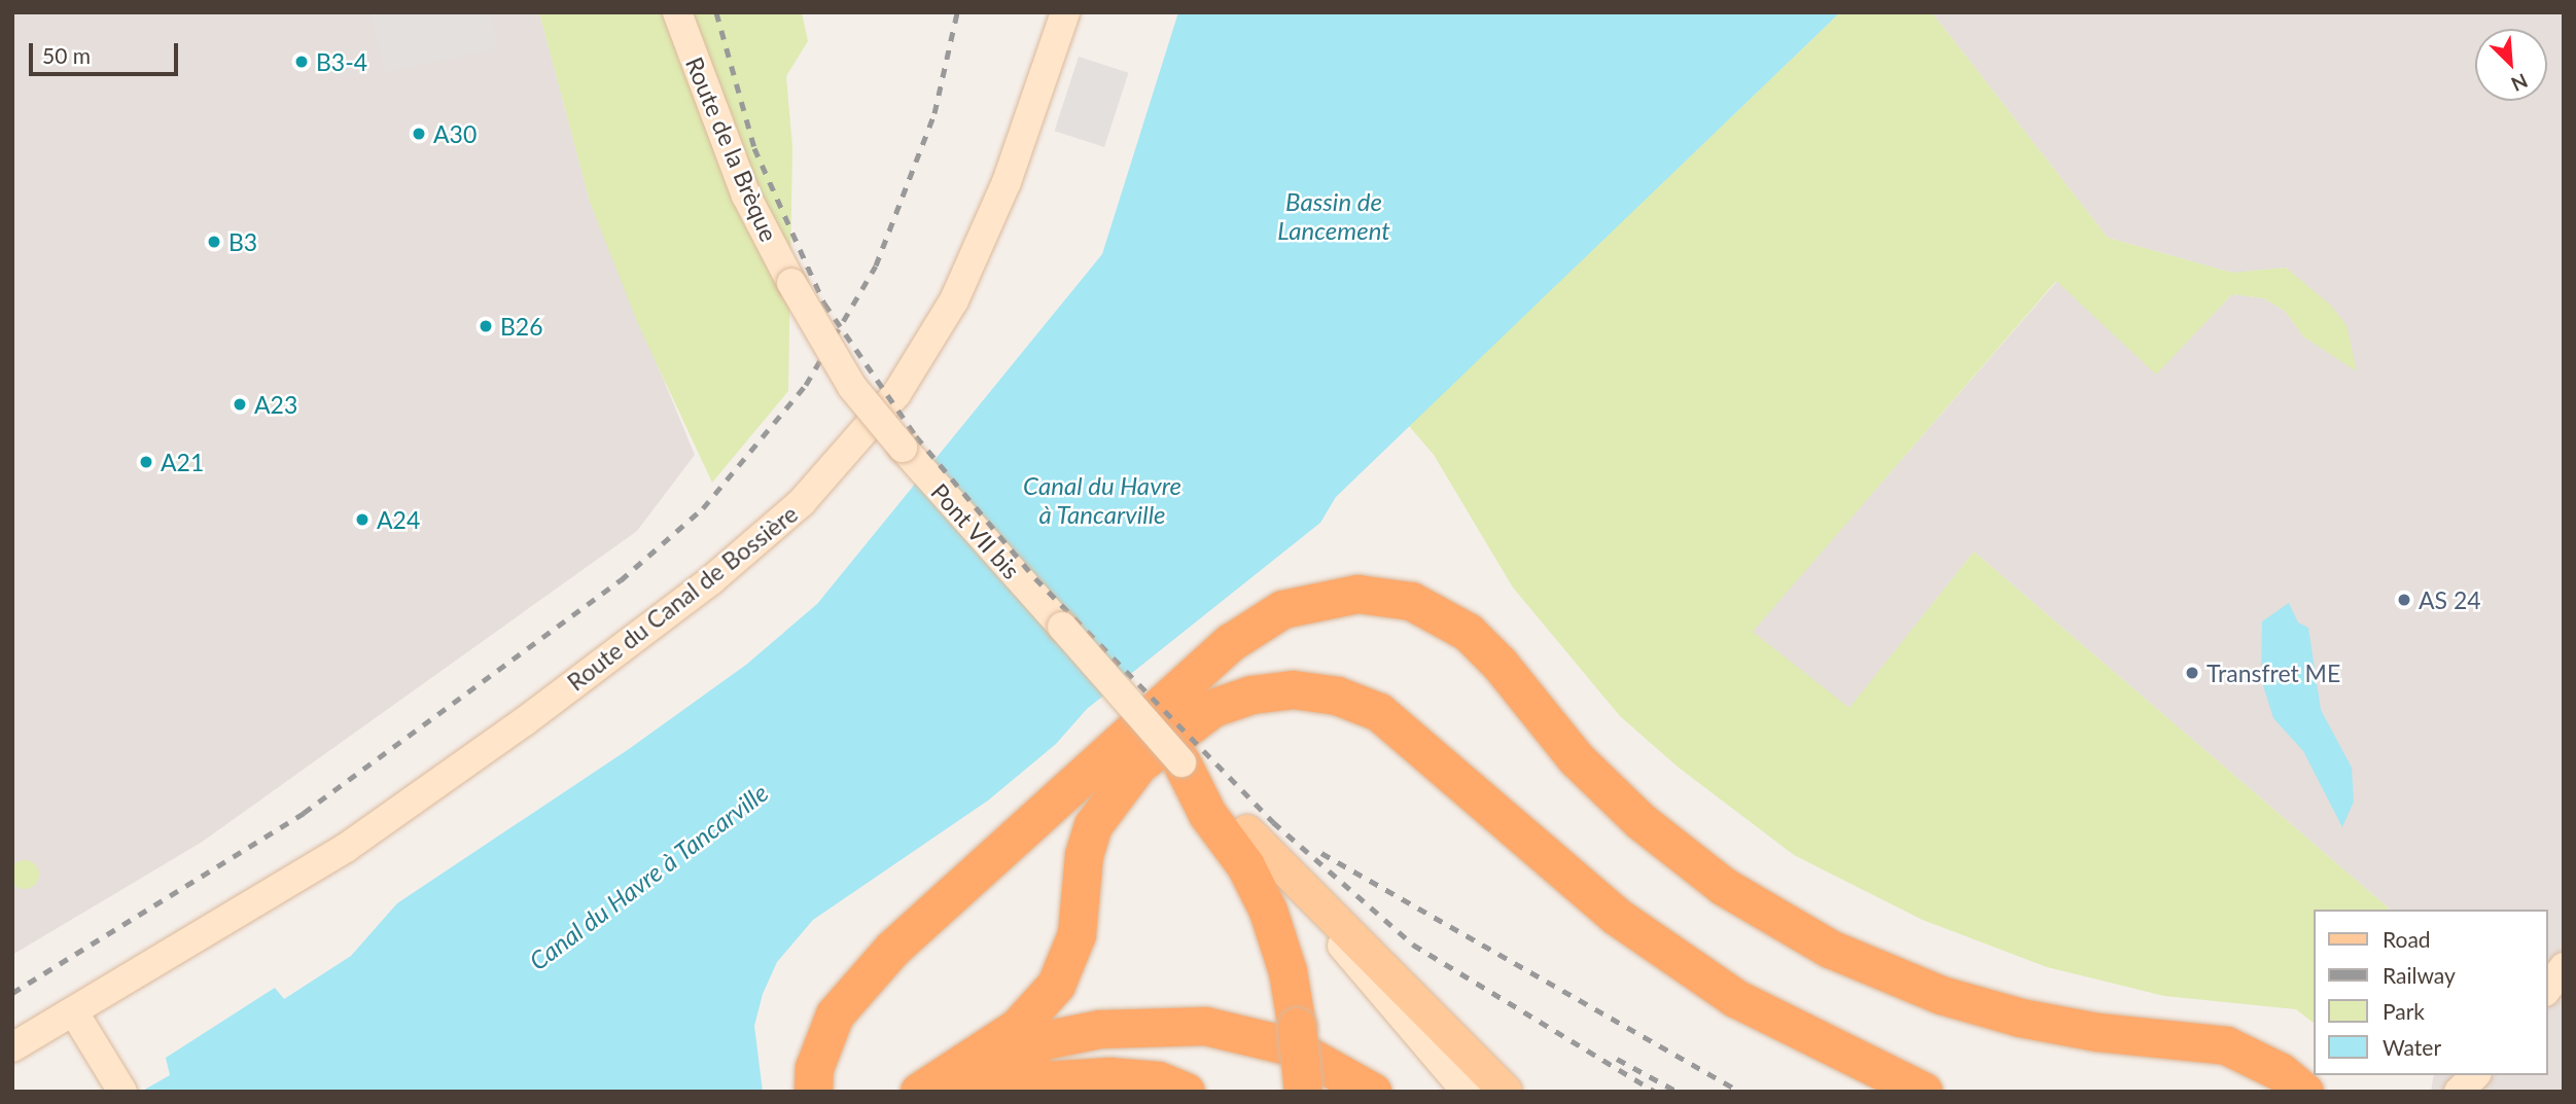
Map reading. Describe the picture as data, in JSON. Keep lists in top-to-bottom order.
{
  "streets": {
    "street": ["Route de la Brèque", "Pont VII bis", "Route du Canal de Bossière"]
  },
  "crossings": [
    ["Route de la Brèque", "Pont VII bis"]
  ],
  "water": ["Bassin de Lancement", "Canal du Havre à Tancarville"],
  "places": [
    "B3-4",
    "A30",
    "B3",
    "B26",
    "A23",
    "A21",
    "A24",
    "AS 24",
    "Transfret ME"
  ],
  "legend": [
    "Road",
    "Railway",
    "Park",
    "Water"
  ],
  "scale_bar": "50 m",
  "north": "bottom right"
}
